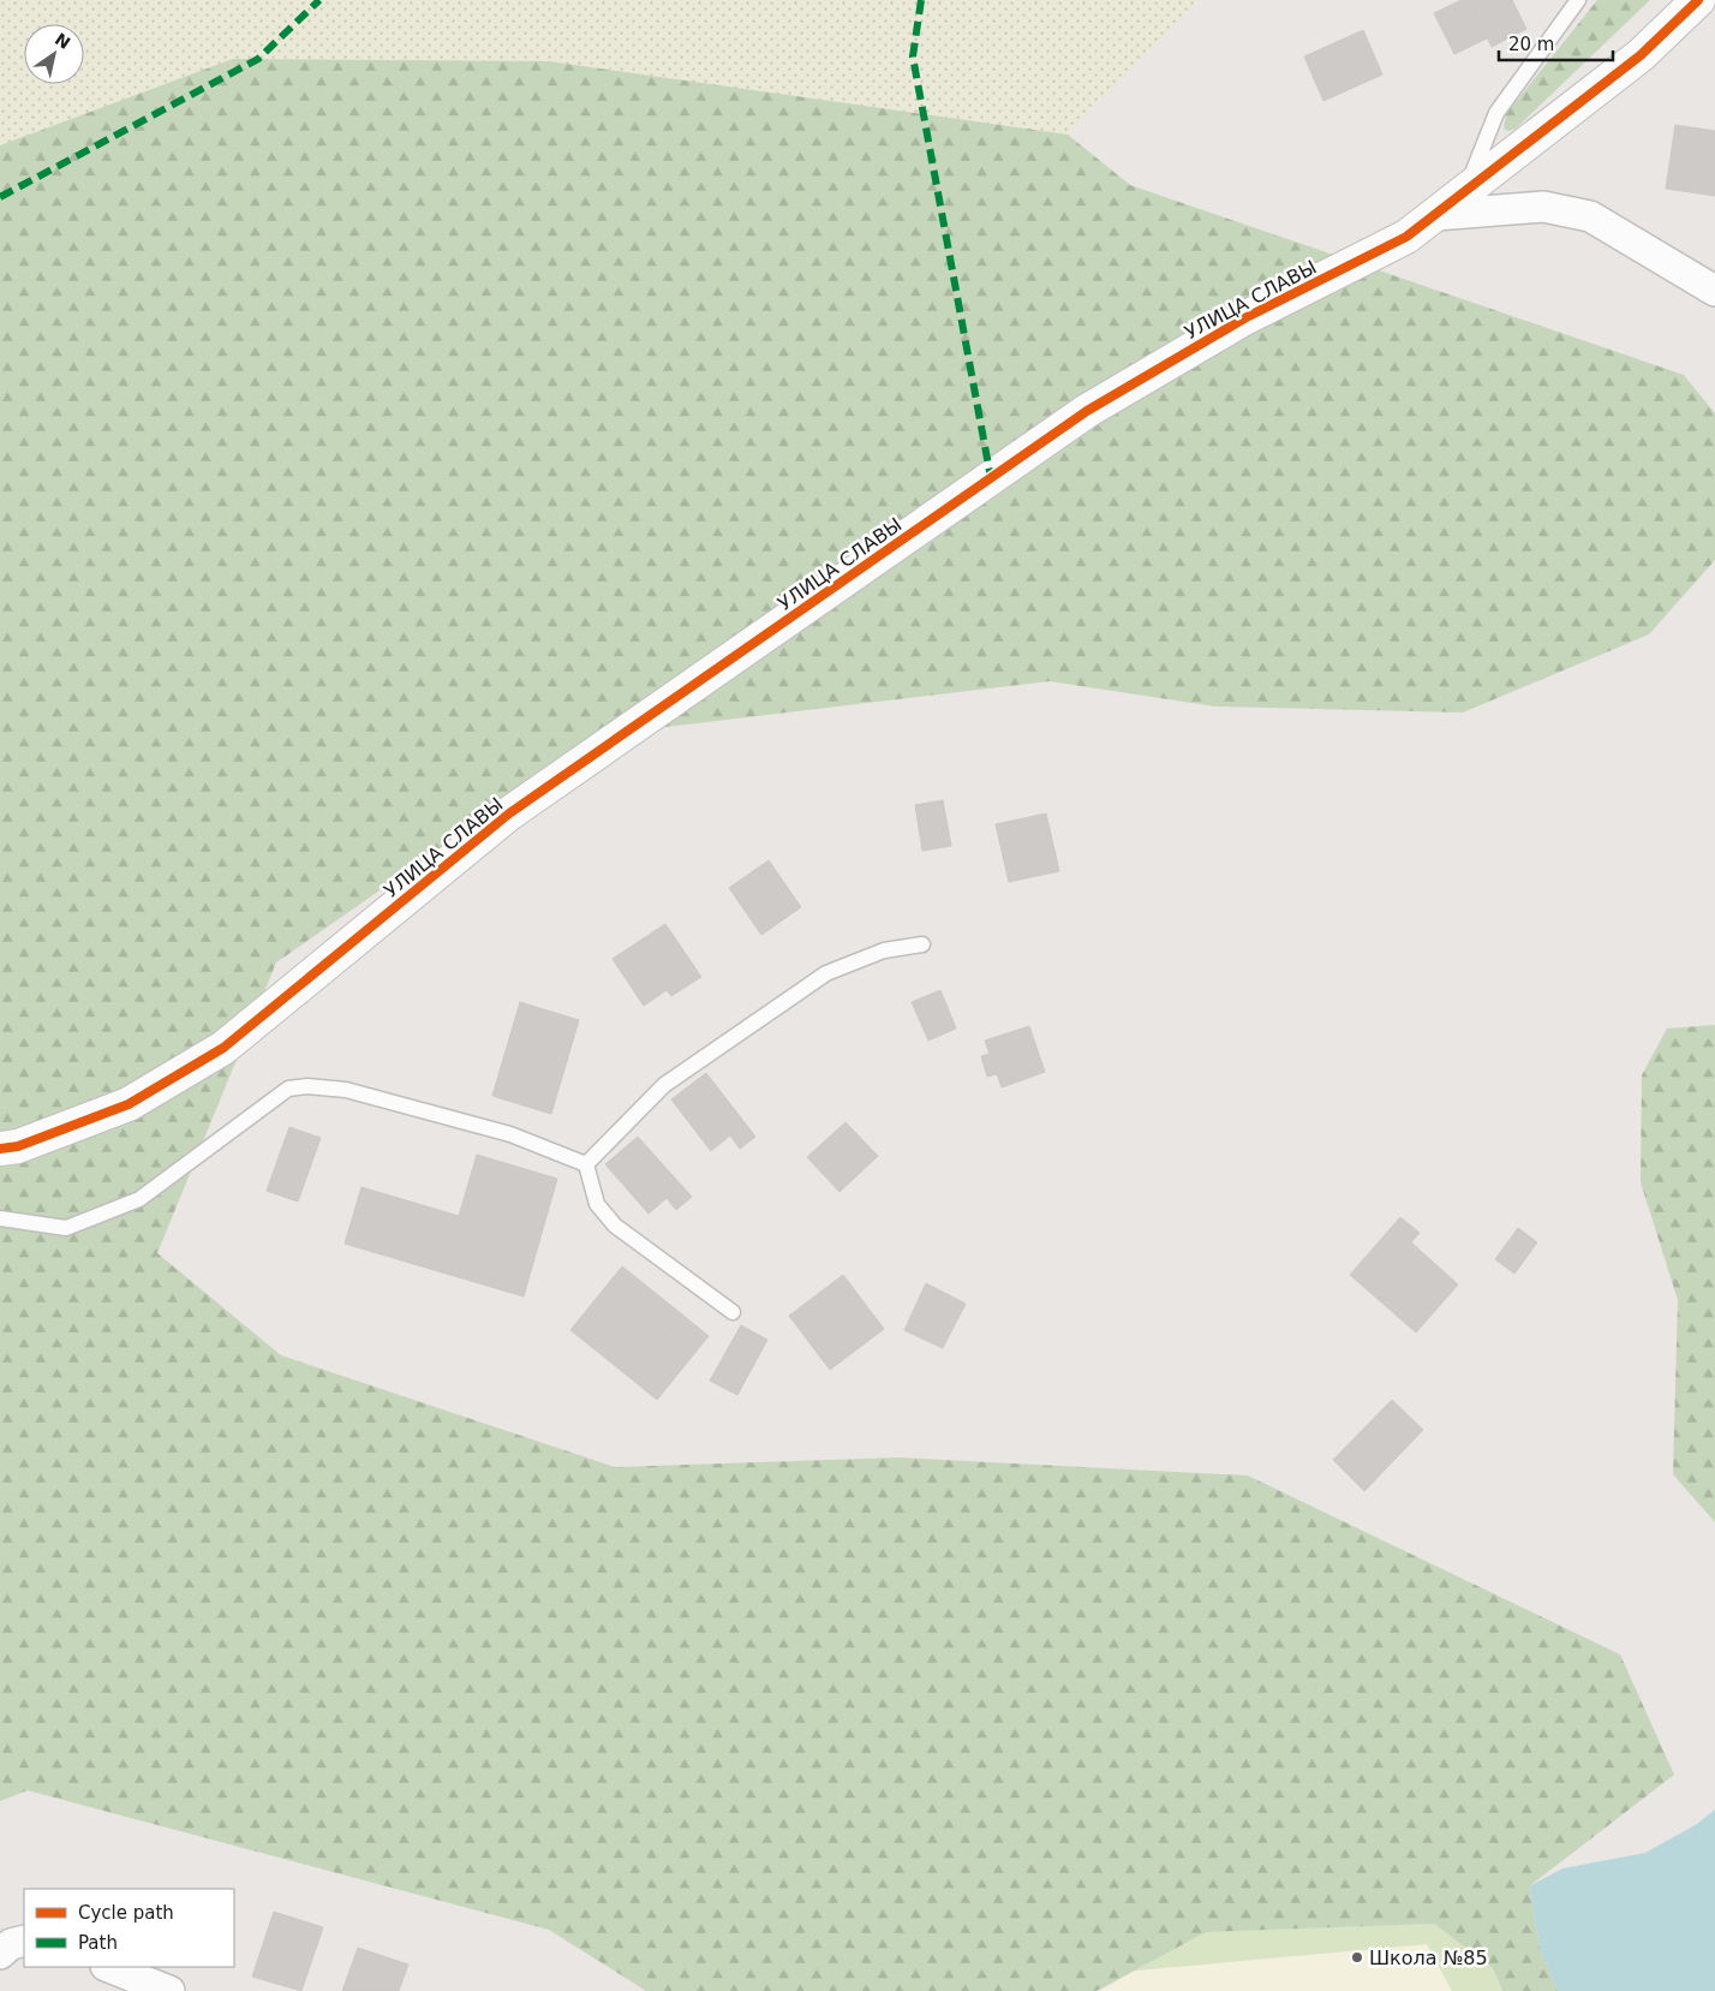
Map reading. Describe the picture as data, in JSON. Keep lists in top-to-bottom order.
{
  "streets": {
    "street": ["УЛИЦА СЛАВЫ"]
  },
  "places": ["Школа №85"],
  "legend": ["Cycle path", "Path"],
  "scale_bar": "20 m",
  "north": "top right"
}
